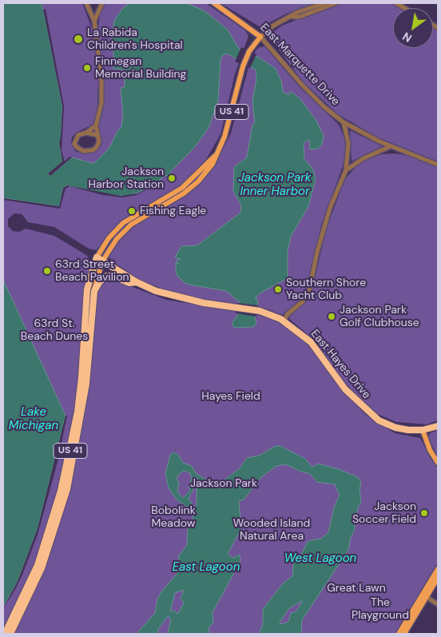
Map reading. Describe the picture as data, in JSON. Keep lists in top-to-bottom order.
{
  "streets": {
    "highway": ["US 41", "East Hayes Drive"],
    "main road": ["East Marquette Drive"]
  },
  "crossings": [
    ["East Marquette Drive", "US 41"],
    ["US 41", "East Hayes Drive"]
  ],
  "water": [
    "Jackson Park Inner Harbor",
    "Lake Michigan",
    "West Lagoon",
    "East Lagoon"
  ],
  "parks": [
    "63rd St. Beach Dunes",
    "Hayes Field",
    "Jackson Park",
    "Bobolink Meadow",
    "Wooded Island Natural Area",
    "Great Lawn",
    "The Playground"
  ],
  "places": [
    "La Rabida Children's Hospital",
    "Finnegan Memorial Building",
    "Jackson Harbor Station",
    "Fishing Eagle",
    "63rd Street Beach Pavilion",
    "Southern Shore Yacht Club",
    "Jackson Park Golf Clubhouse",
    "Jackson Soccer Field"
  ],
  "north": "bottom left"
}
